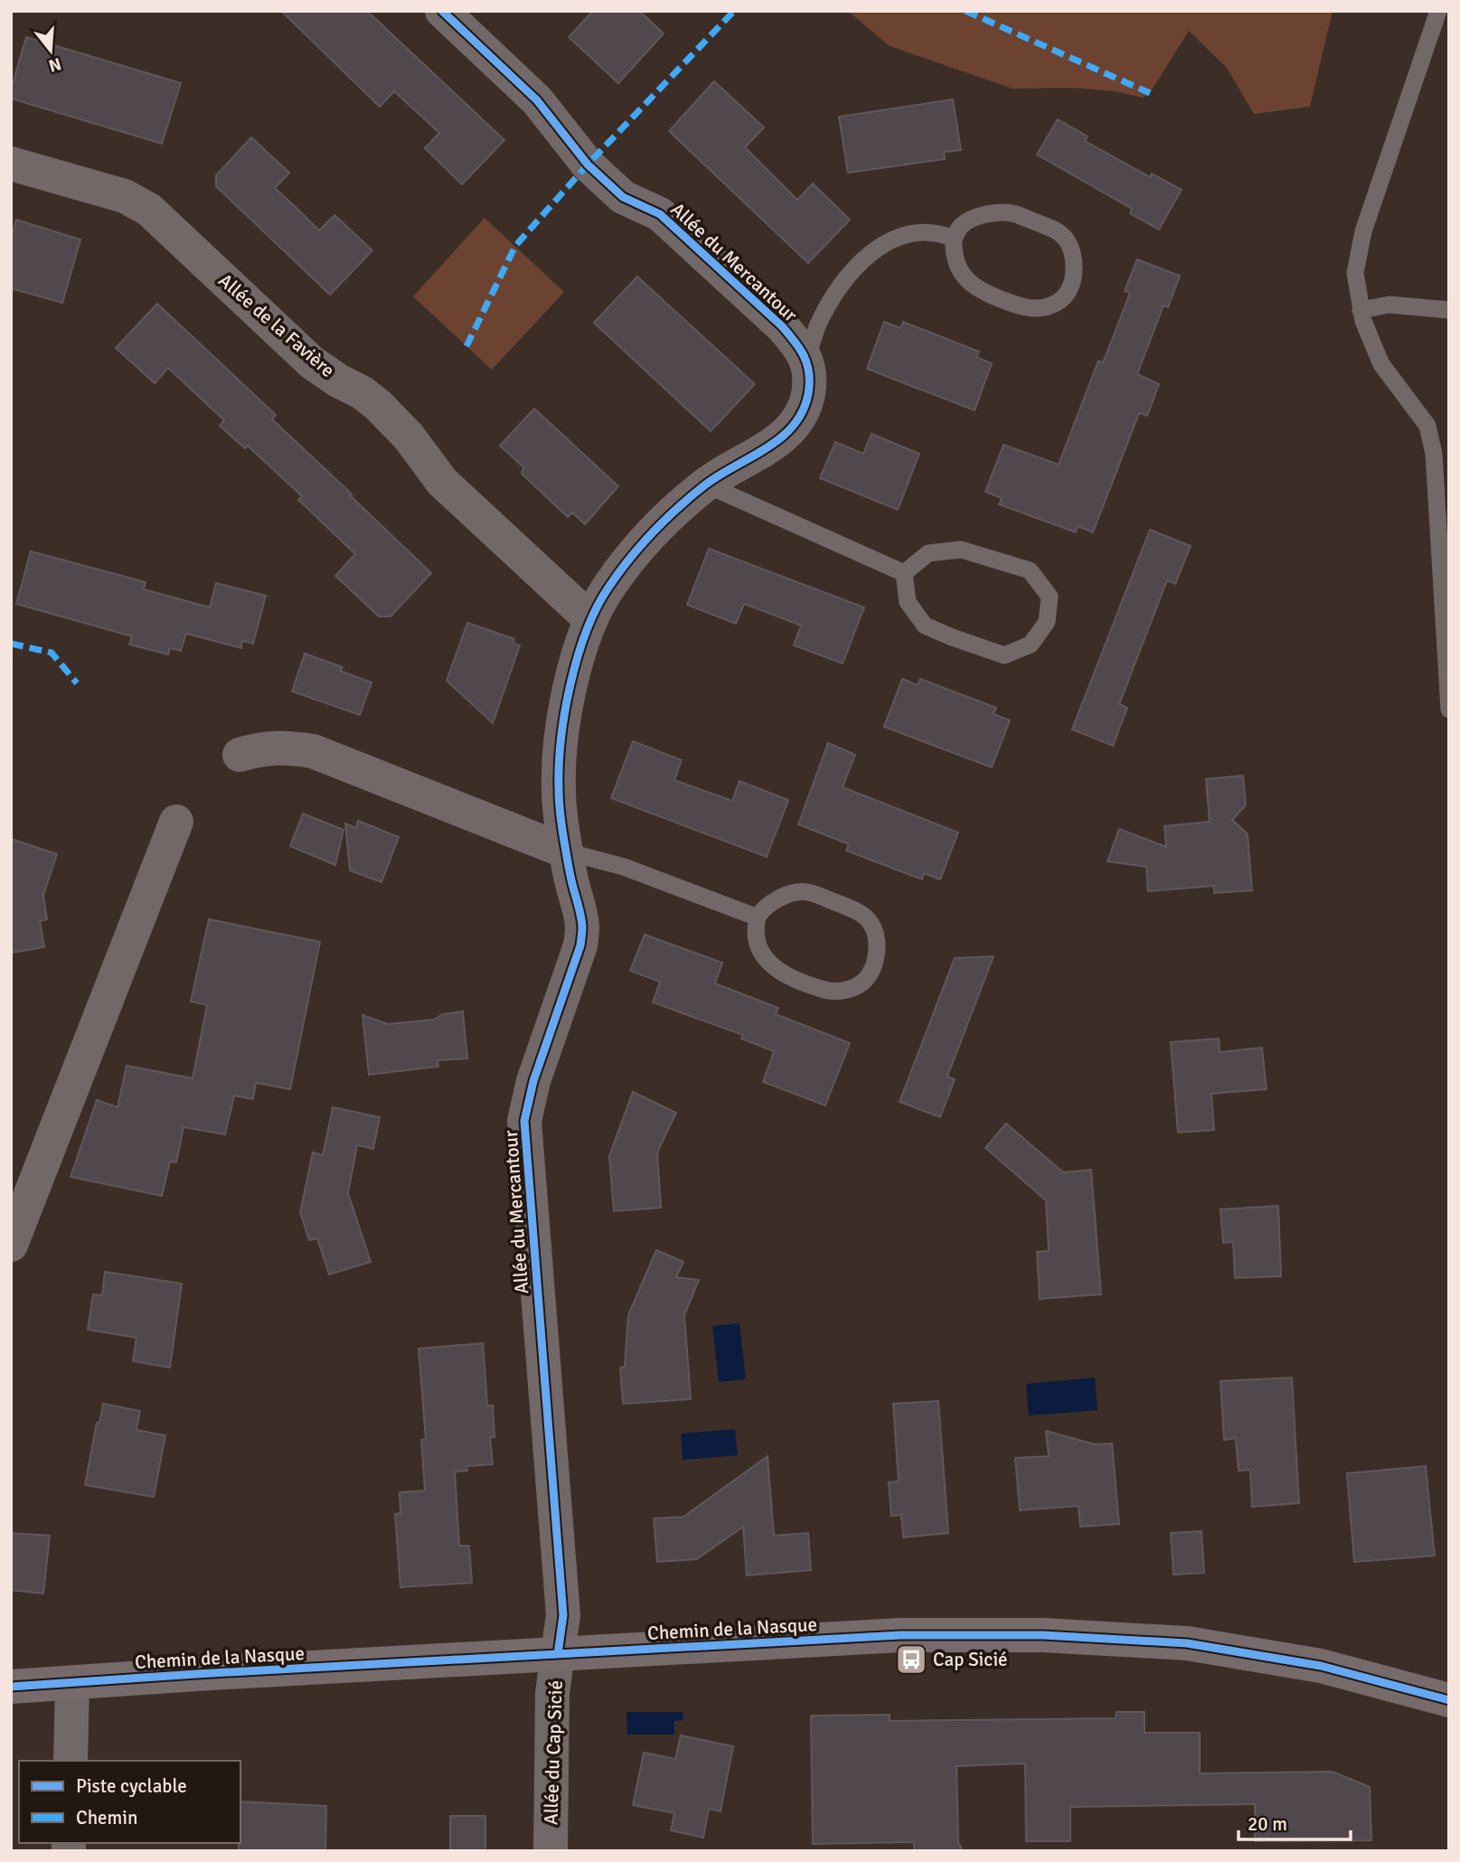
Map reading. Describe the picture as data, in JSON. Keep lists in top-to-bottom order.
{
  "streets": {
    "street": [
      "Allée du Mercantour",
      "Allée de la Favière",
      "Chemin de la Nasque",
      "Allée du Cap Sicié"
    ]
  },
  "crossings": [
    ["Allée du Mercantour", "Allée de la Favière"],
    ["Allée du Mercantour", "Chemin de la Nasque"],
    ["Allée du Mercantour", "Allée du Cap Sicié"],
    ["Chemin de la Nasque", "Allée du Cap Sicié"]
  ],
  "places": {
    "bus stop": ["Cap Sicié"]
  },
  "legend": ["Piste cyclable", "Chemin"],
  "scale_bar": "20 m",
  "north": "bottom"
}
